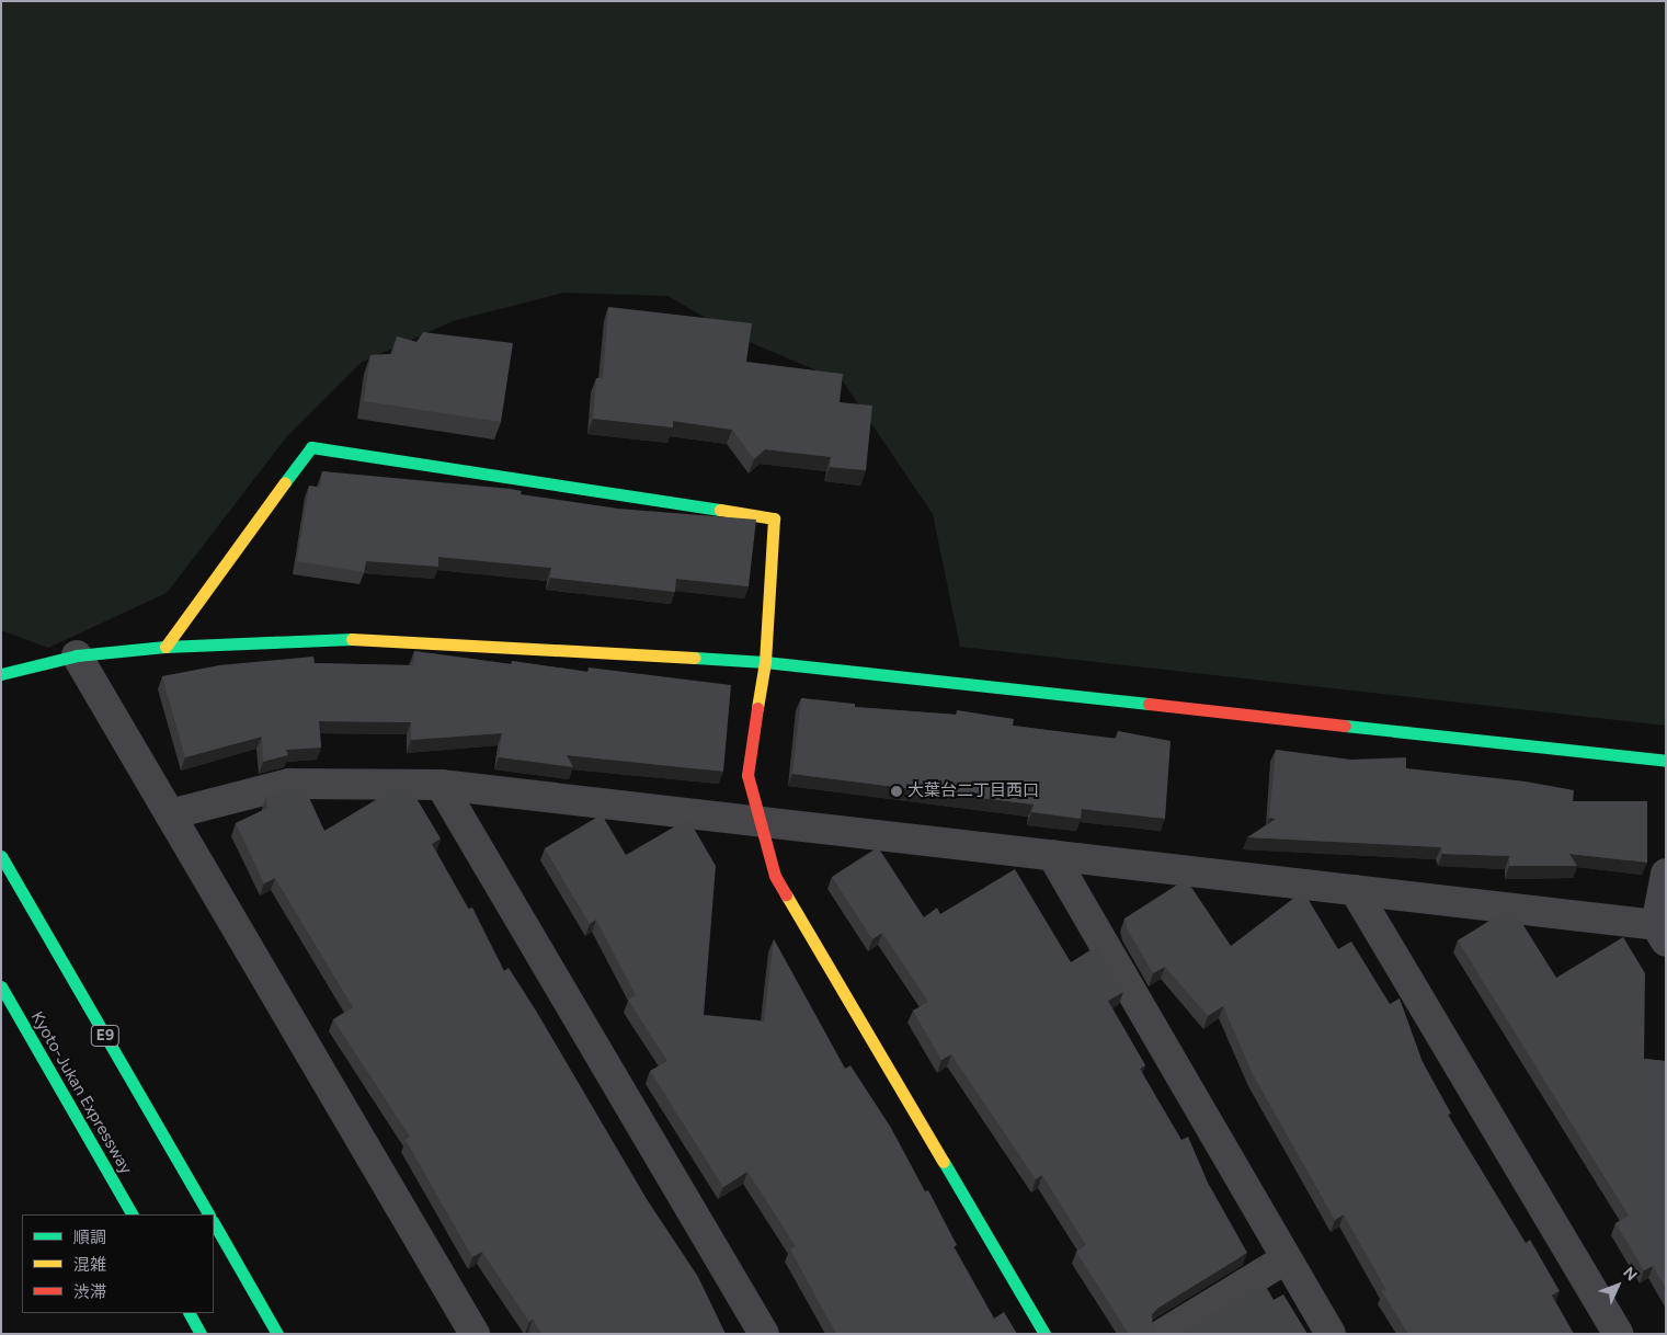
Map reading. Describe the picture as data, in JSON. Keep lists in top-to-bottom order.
{
  "streets": {
    "main road": ["E9", "Kyoto-Jukan Expressway"]
  },
  "places": ["大葉台二丁目西口"],
  "legend": ["順調", "混雑", "渋滞"],
  "north": "top right"
}
